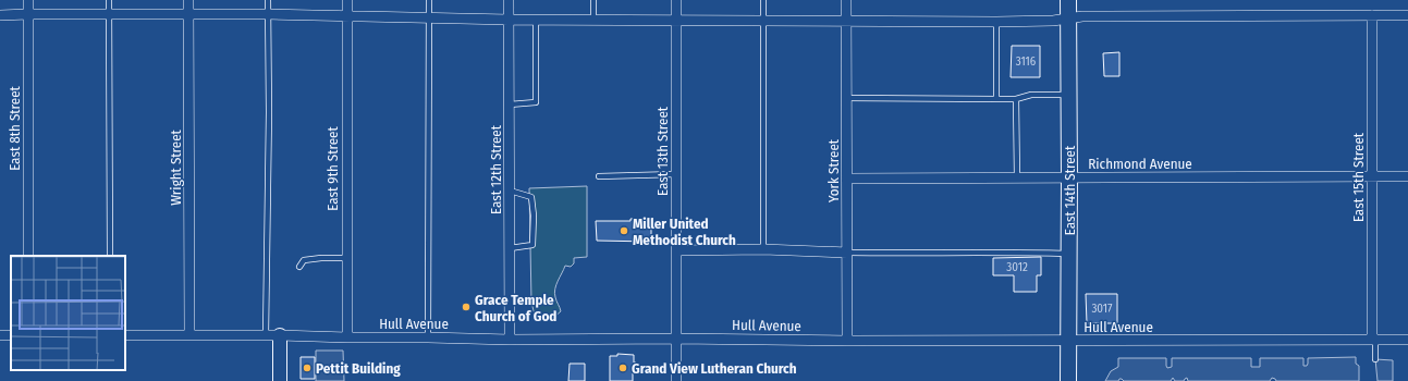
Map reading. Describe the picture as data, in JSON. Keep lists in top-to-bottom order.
{
  "streets": {
    "main road": ["East 14th Street"],
    "street": [
      "East 8th Street",
      "East 13th Street",
      "Richmond Avenue",
      "Wright Street",
      "East 9th Street",
      "East 12th Street",
      "York Street",
      "East 15th Street",
      "Hull Avenue"
    ]
  },
  "crossings": [
    ["East 13th Street", "Hull Avenue"],
    ["Richmond Avenue", "York Street"],
    ["Richmond Avenue", "East 15th Street"],
    ["Richmond Avenue", "East 14th Street"],
    ["Wright Street", "Hull Avenue"],
    ["East 9th Street", "Hull Avenue"],
    ["East 12th Street", "Hull Avenue"],
    ["York Street", "Hull Avenue"],
    ["East 15th Street", "Hull Avenue"],
    ["East 14th Street", "Hull Avenue"]
  ],
  "places": [
    "Miller United Methodist Church",
    "Grace Temple Church of God",
    "Pettit Building",
    "Grand View Lutheran Church"
  ],
  "house_numbers": ["3116", "3012", "3017"]
}
